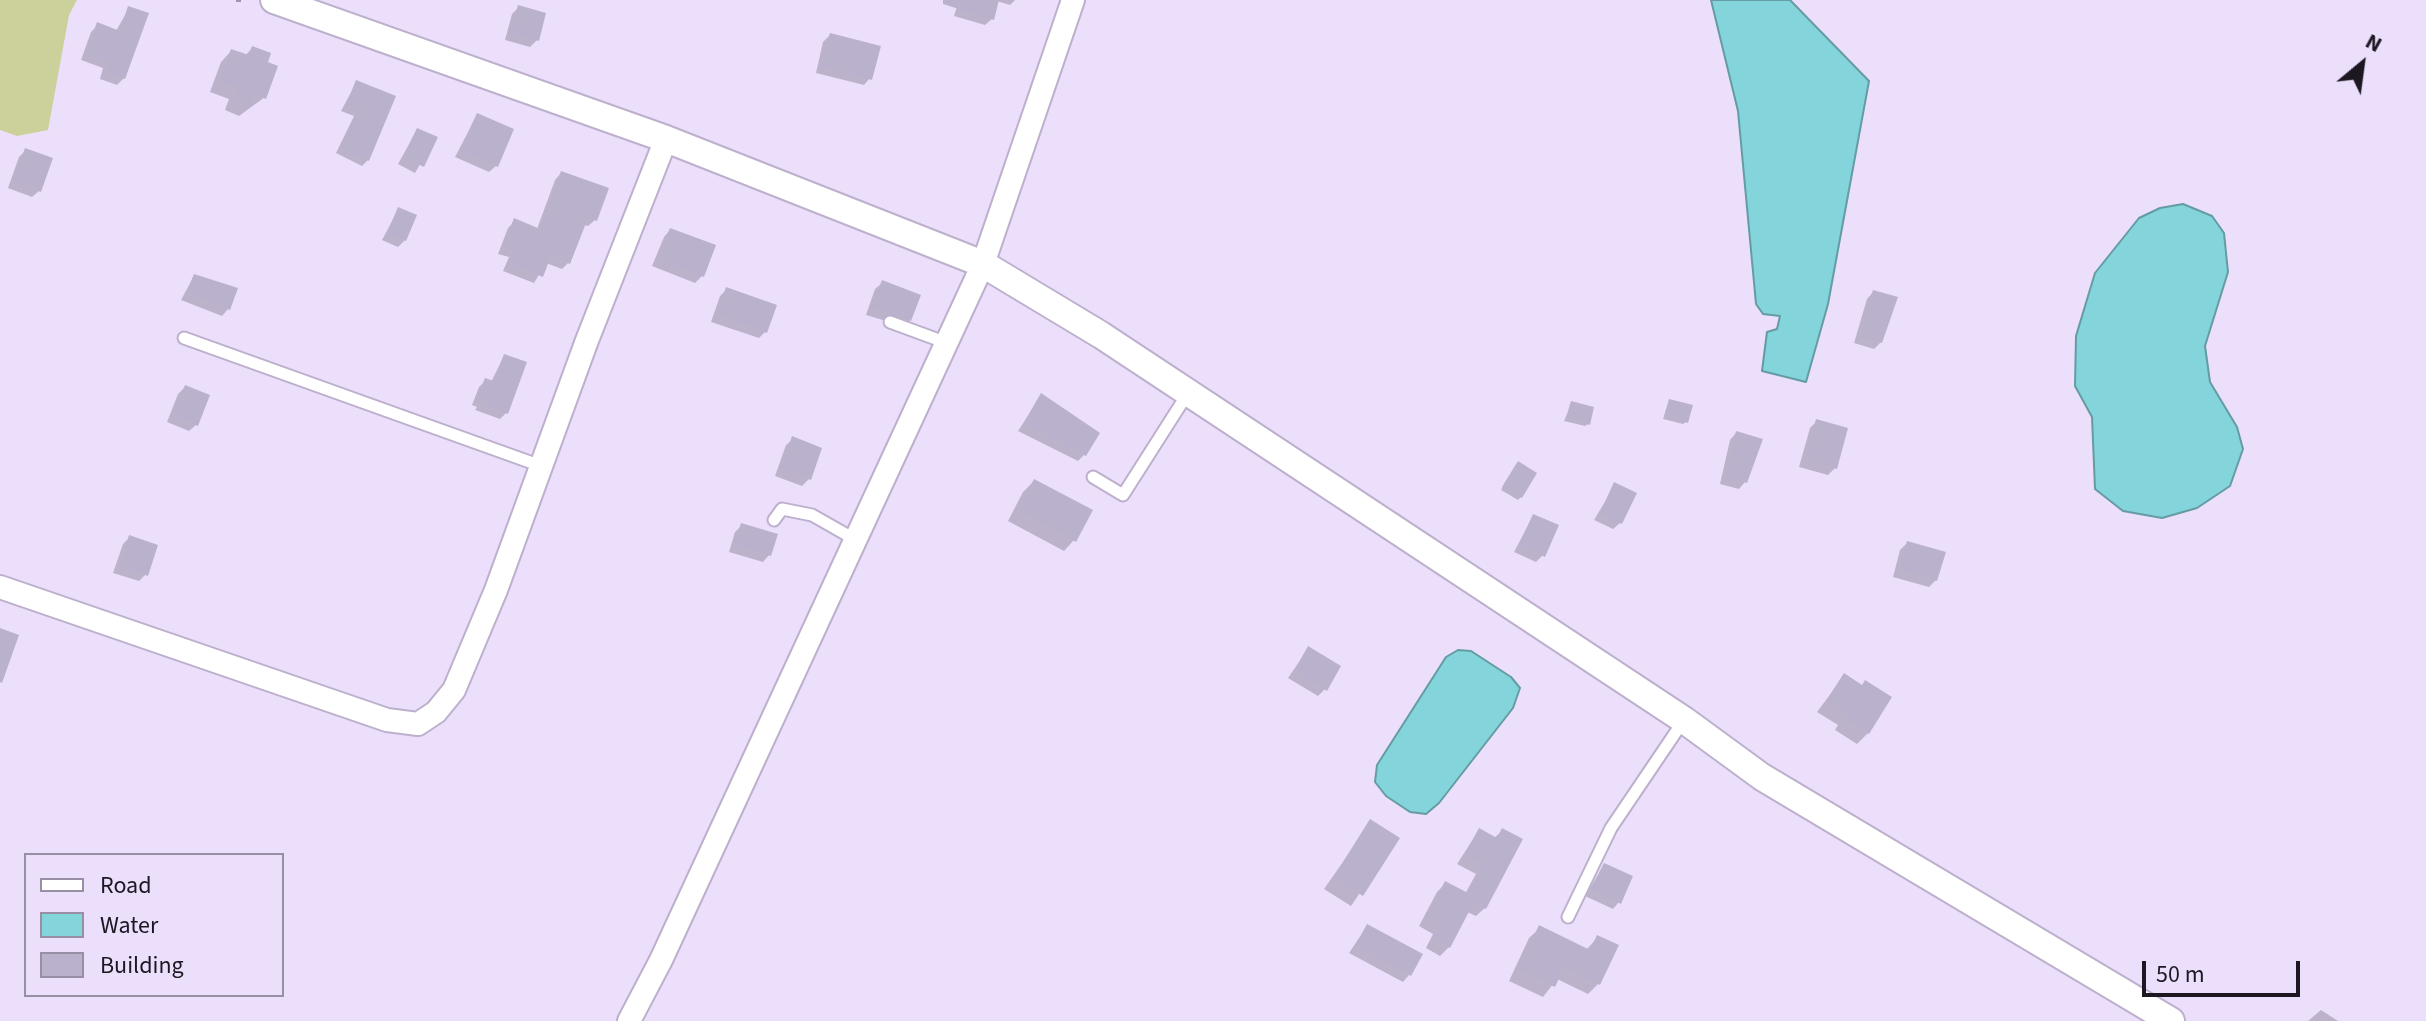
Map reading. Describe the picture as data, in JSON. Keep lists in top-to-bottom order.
{
  "legend": ["Road", "Water", "Building"],
  "scale_bar": "50 m",
  "north": "top right"
}
